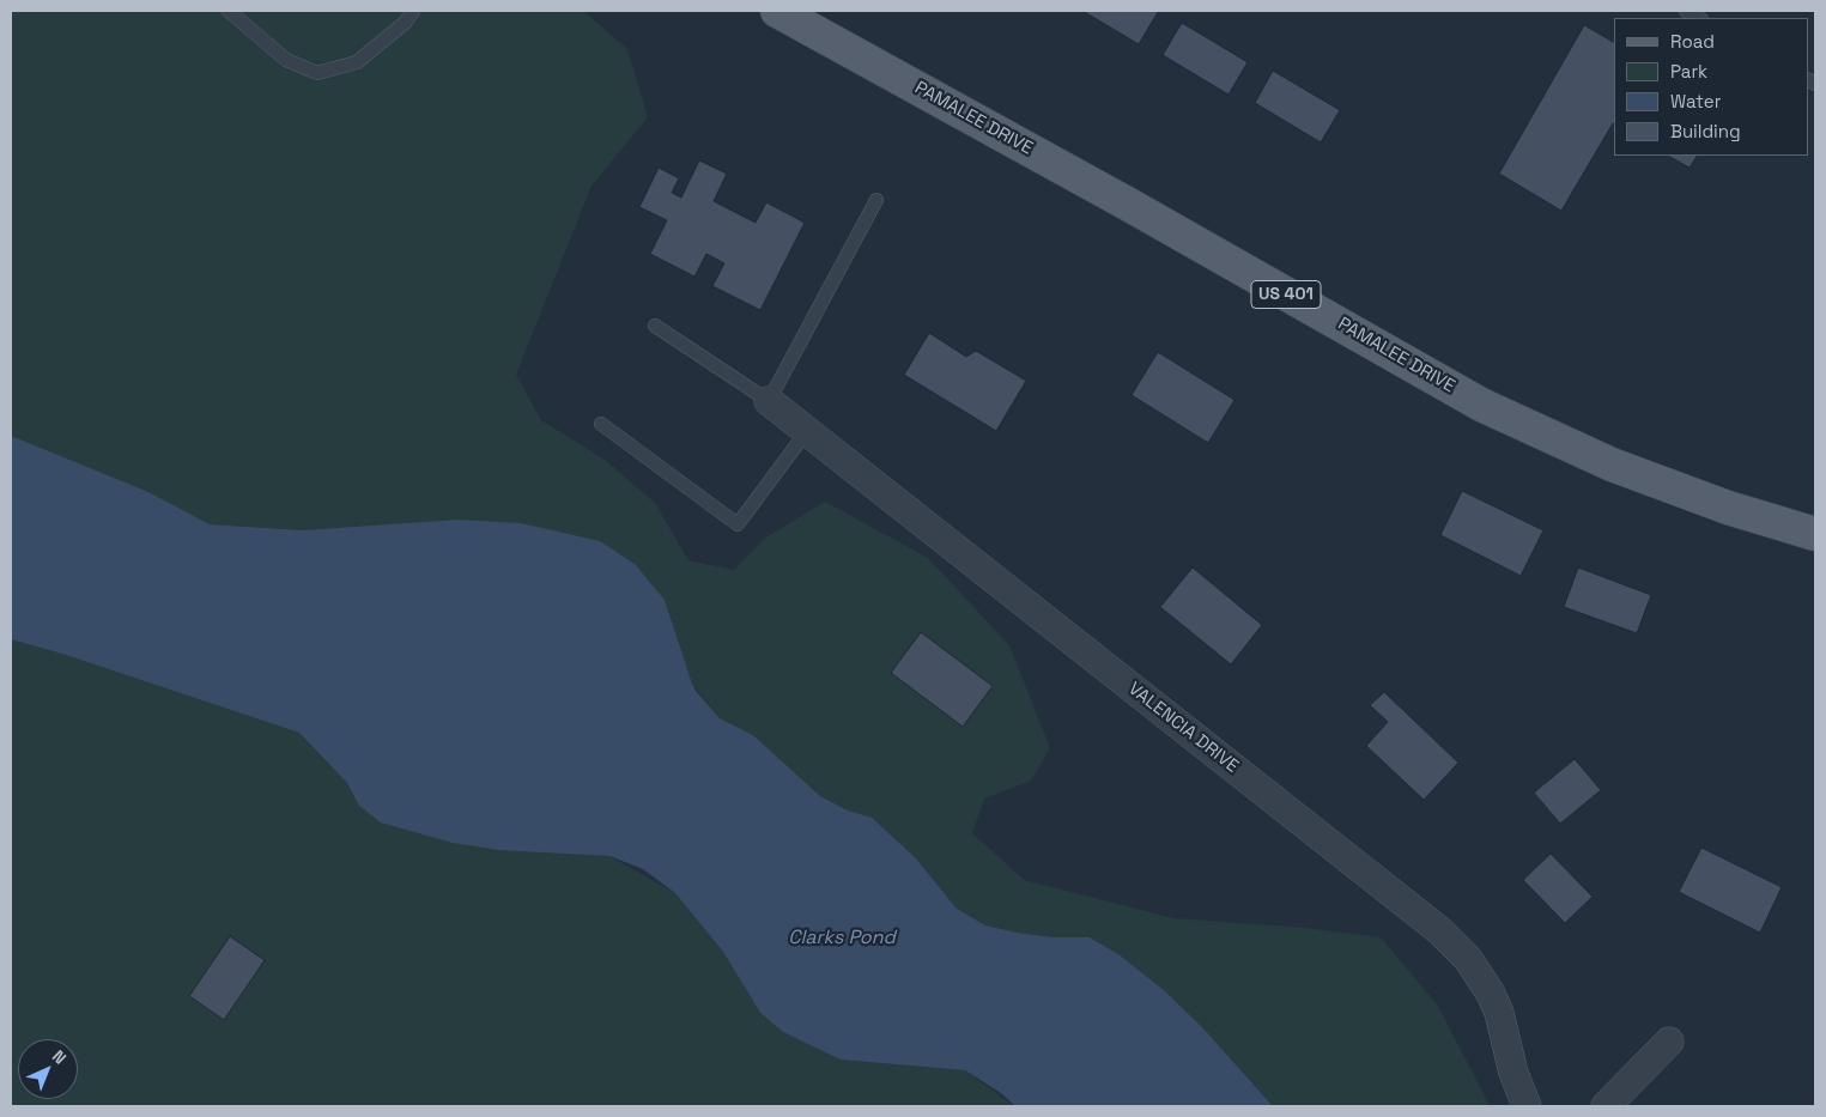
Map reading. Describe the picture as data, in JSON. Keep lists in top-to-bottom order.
{
  "streets": {
    "main road": ["PAMALEE DRIVE", "US 401"],
    "street": ["VALENCIA DRIVE"]
  },
  "water": ["Clarks Pond"],
  "legend": [
    "Road",
    "Park",
    "Water",
    "Building"
  ],
  "north": "top right"
}
